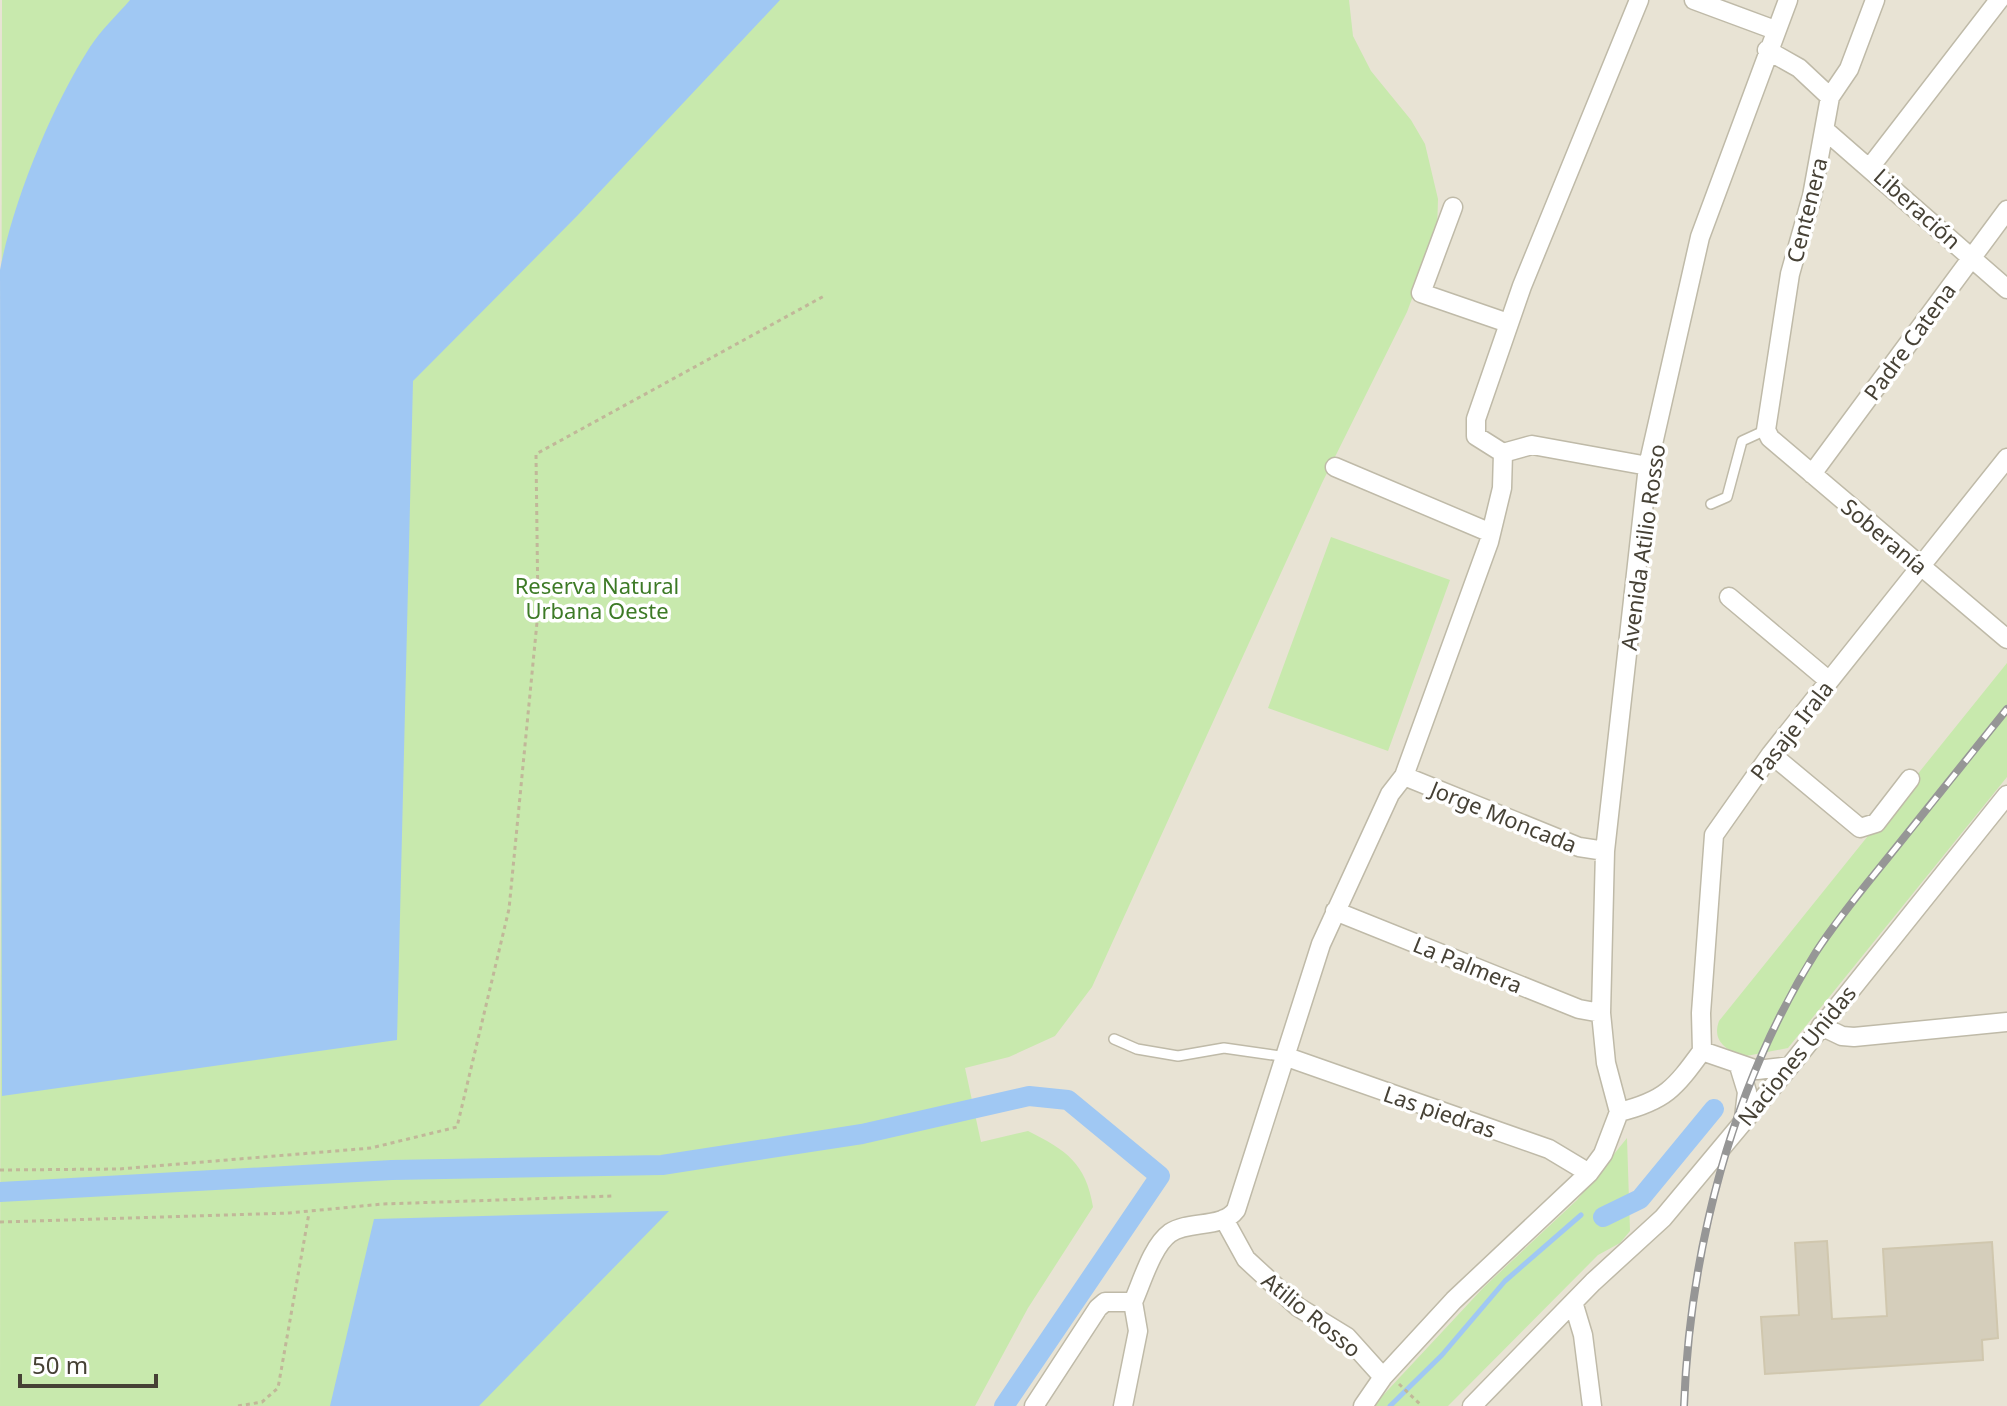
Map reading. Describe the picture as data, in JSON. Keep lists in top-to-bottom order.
{
  "streets": {
    "street": [
      "Liberación",
      "Centenera",
      "Padre Catena",
      "Soberanía",
      "Avenida Atilio Rosso",
      "Pasaje Irala",
      "Jorge Moncada",
      "La Palmera",
      "Naciones Unidas",
      "Las piedras",
      "Atilio Rosso"
    ]
  },
  "crossings": [
    ["Liberación", "Centenera"],
    ["Liberación", "Padre Catena"],
    ["Centenera", "Soberanía"],
    ["Padre Catena", "Soberanía"],
    ["Soberanía", "Pasaje Irala"],
    ["Avenida Atilio Rosso", "Jorge Moncada"],
    ["Avenida Atilio Rosso", "La Palmera"]
  ],
  "parks": ["Reserva Natural Urbana Oeste"],
  "scale_bar": "50 m"
}
